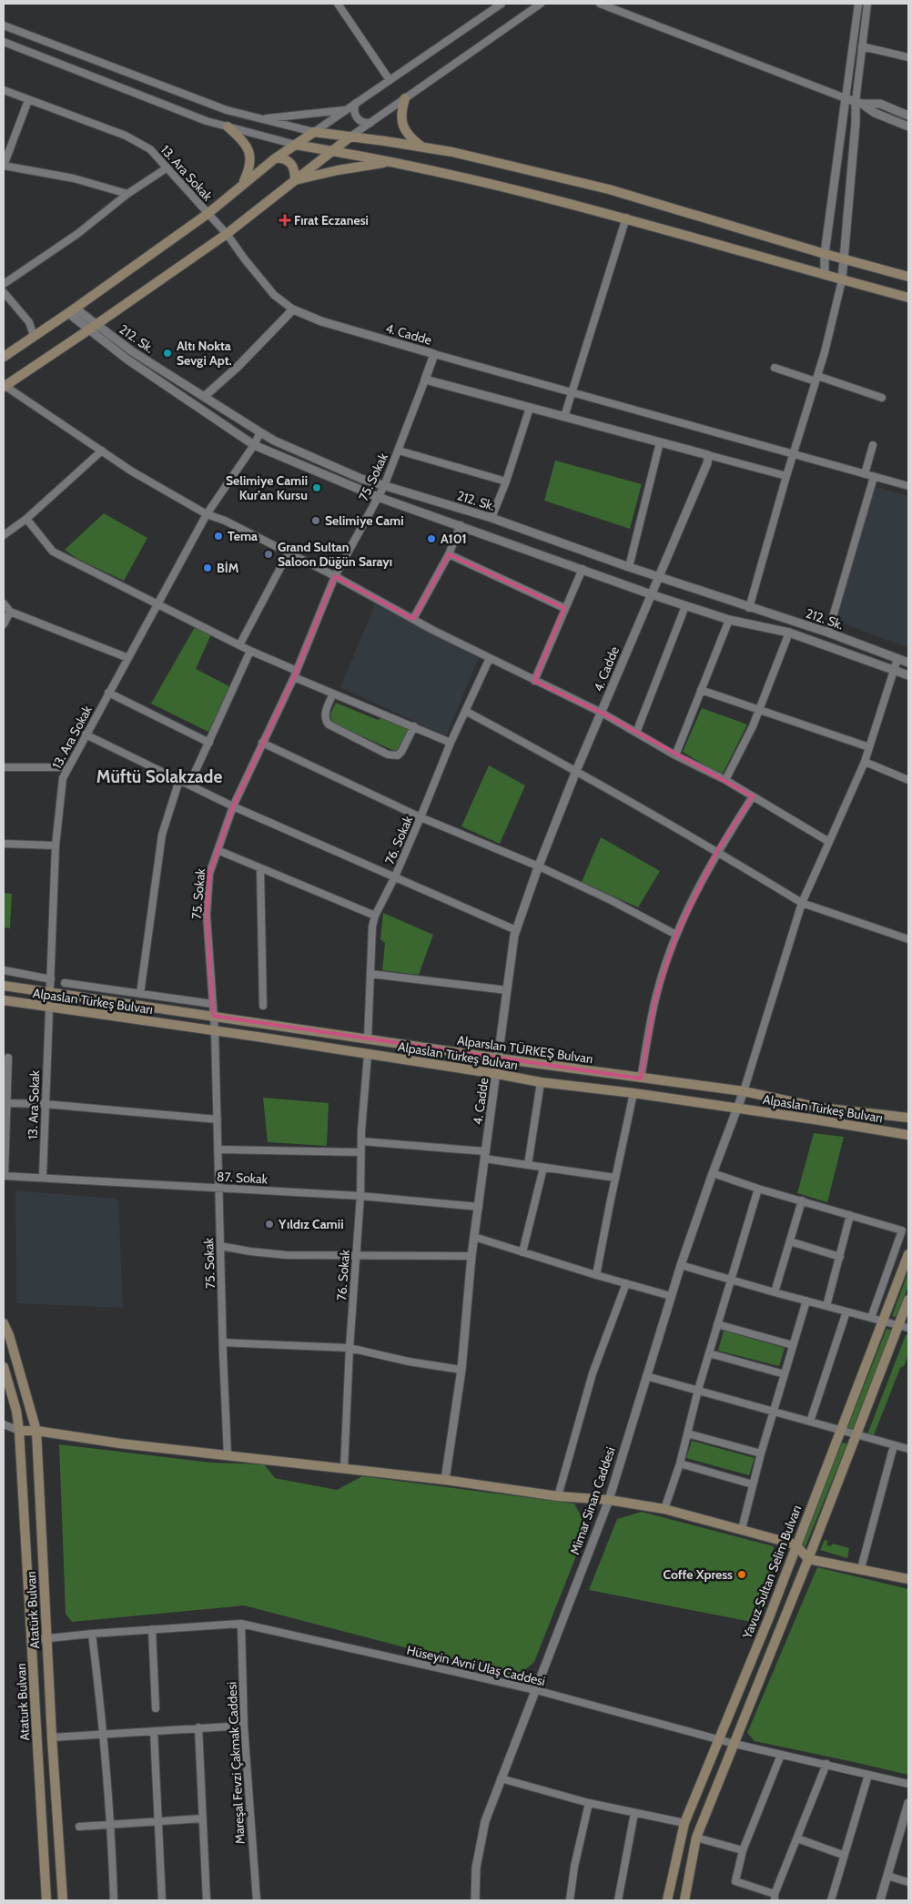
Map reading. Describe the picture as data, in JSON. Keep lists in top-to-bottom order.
{
  "streets": {
    "main road": [
      "Alpaslan Türkeş Bulvarı",
      "Alparslan TÜRKEŞ Bulvarı",
      "Yavuz Sultan Selim Bulvarı",
      "Atatürk Bulvarı",
      "Ataturk Bulvarı"
    ],
    "street": [
      "13. Ara Sokak",
      "4. Cadde",
      "212. Sk.",
      "75. Sokak",
      "76. Sokak",
      "87. Sokak",
      "Mimar Sinan Caddesi",
      "Hüseyin Avni Ulaş Caddesi",
      "Mareşal Fevzi Çakmak Caddesi"
    ]
  },
  "crossings": [
    ["13. Ara Sokak", "4. Cadde"],
    ["13. Ara Sokak", "212. Sk."],
    ["13. Ara Sokak", "Alpaslan Türkeş Bulvarı"],
    ["13. Ara Sokak", "Alparslan TÜRKEŞ Bulvarı"],
    ["13. Ara Sokak", "87. Sokak"],
    ["4. Cadde", "212. Sk."],
    ["4. Cadde", "75. Sokak"],
    ["4. Cadde", "Alpaslan Türkeş Bulvarı"],
    ["4. Cadde", "Alparslan TÜRKEŞ Bulvarı"],
    ["4. Cadde", "87. Sokak"],
    ["212. Sk.", "75. Sokak"],
    ["75. Sokak", "Alpaslan Türkeş Bulvarı"],
    ["75. Sokak", "Alparslan TÜRKEŞ Bulvarı"],
    ["75. Sokak", "87. Sokak"],
    ["76. Sokak", "Alpaslan Türkeş Bulvarı"],
    ["76. Sokak", "Alparslan TÜRKEŞ Bulvarı"],
    ["76. Sokak", "87. Sokak"],
    ["Alpaslan Türkeş Bulvarı", "Mimar Sinan Caddesi"],
    ["Alparslan TÜRKEŞ Bulvarı", "Mimar Sinan Caddesi"],
    ["Mimar Sinan Caddesi", "Hüseyin Avni Ulaş Caddesi"],
    ["Yavuz Sultan Selim Bulvarı", "Hüseyin Avni Ulaş Caddesi"],
    ["Atatürk Bulvarı", "Hüseyin Avni Ulaş Caddesi"],
    ["Hüseyin Avni Ulaş Caddesi", "Ataturk Bulvarı"],
    ["Hüseyin Avni Ulaş Caddesi", "Mareşal Fevzi Çakmak Caddesi"]
  ],
  "districts": ["Müftü Solakzade"],
  "places": {
    "health": ["Fırat Eczanesi"],
    "other": [
      "Altı Nokta Sevgi Apt.",
      "Selimiye Camii Kur'an Kursu",
      "Selimiye Cami",
      "Tema",
      "A101",
      "Grand Sultan Saloon Düğün Sarayı",
      "BİM",
      "Yıldız Camii",
      "Coffe Xpress"
    ]
  }
}
